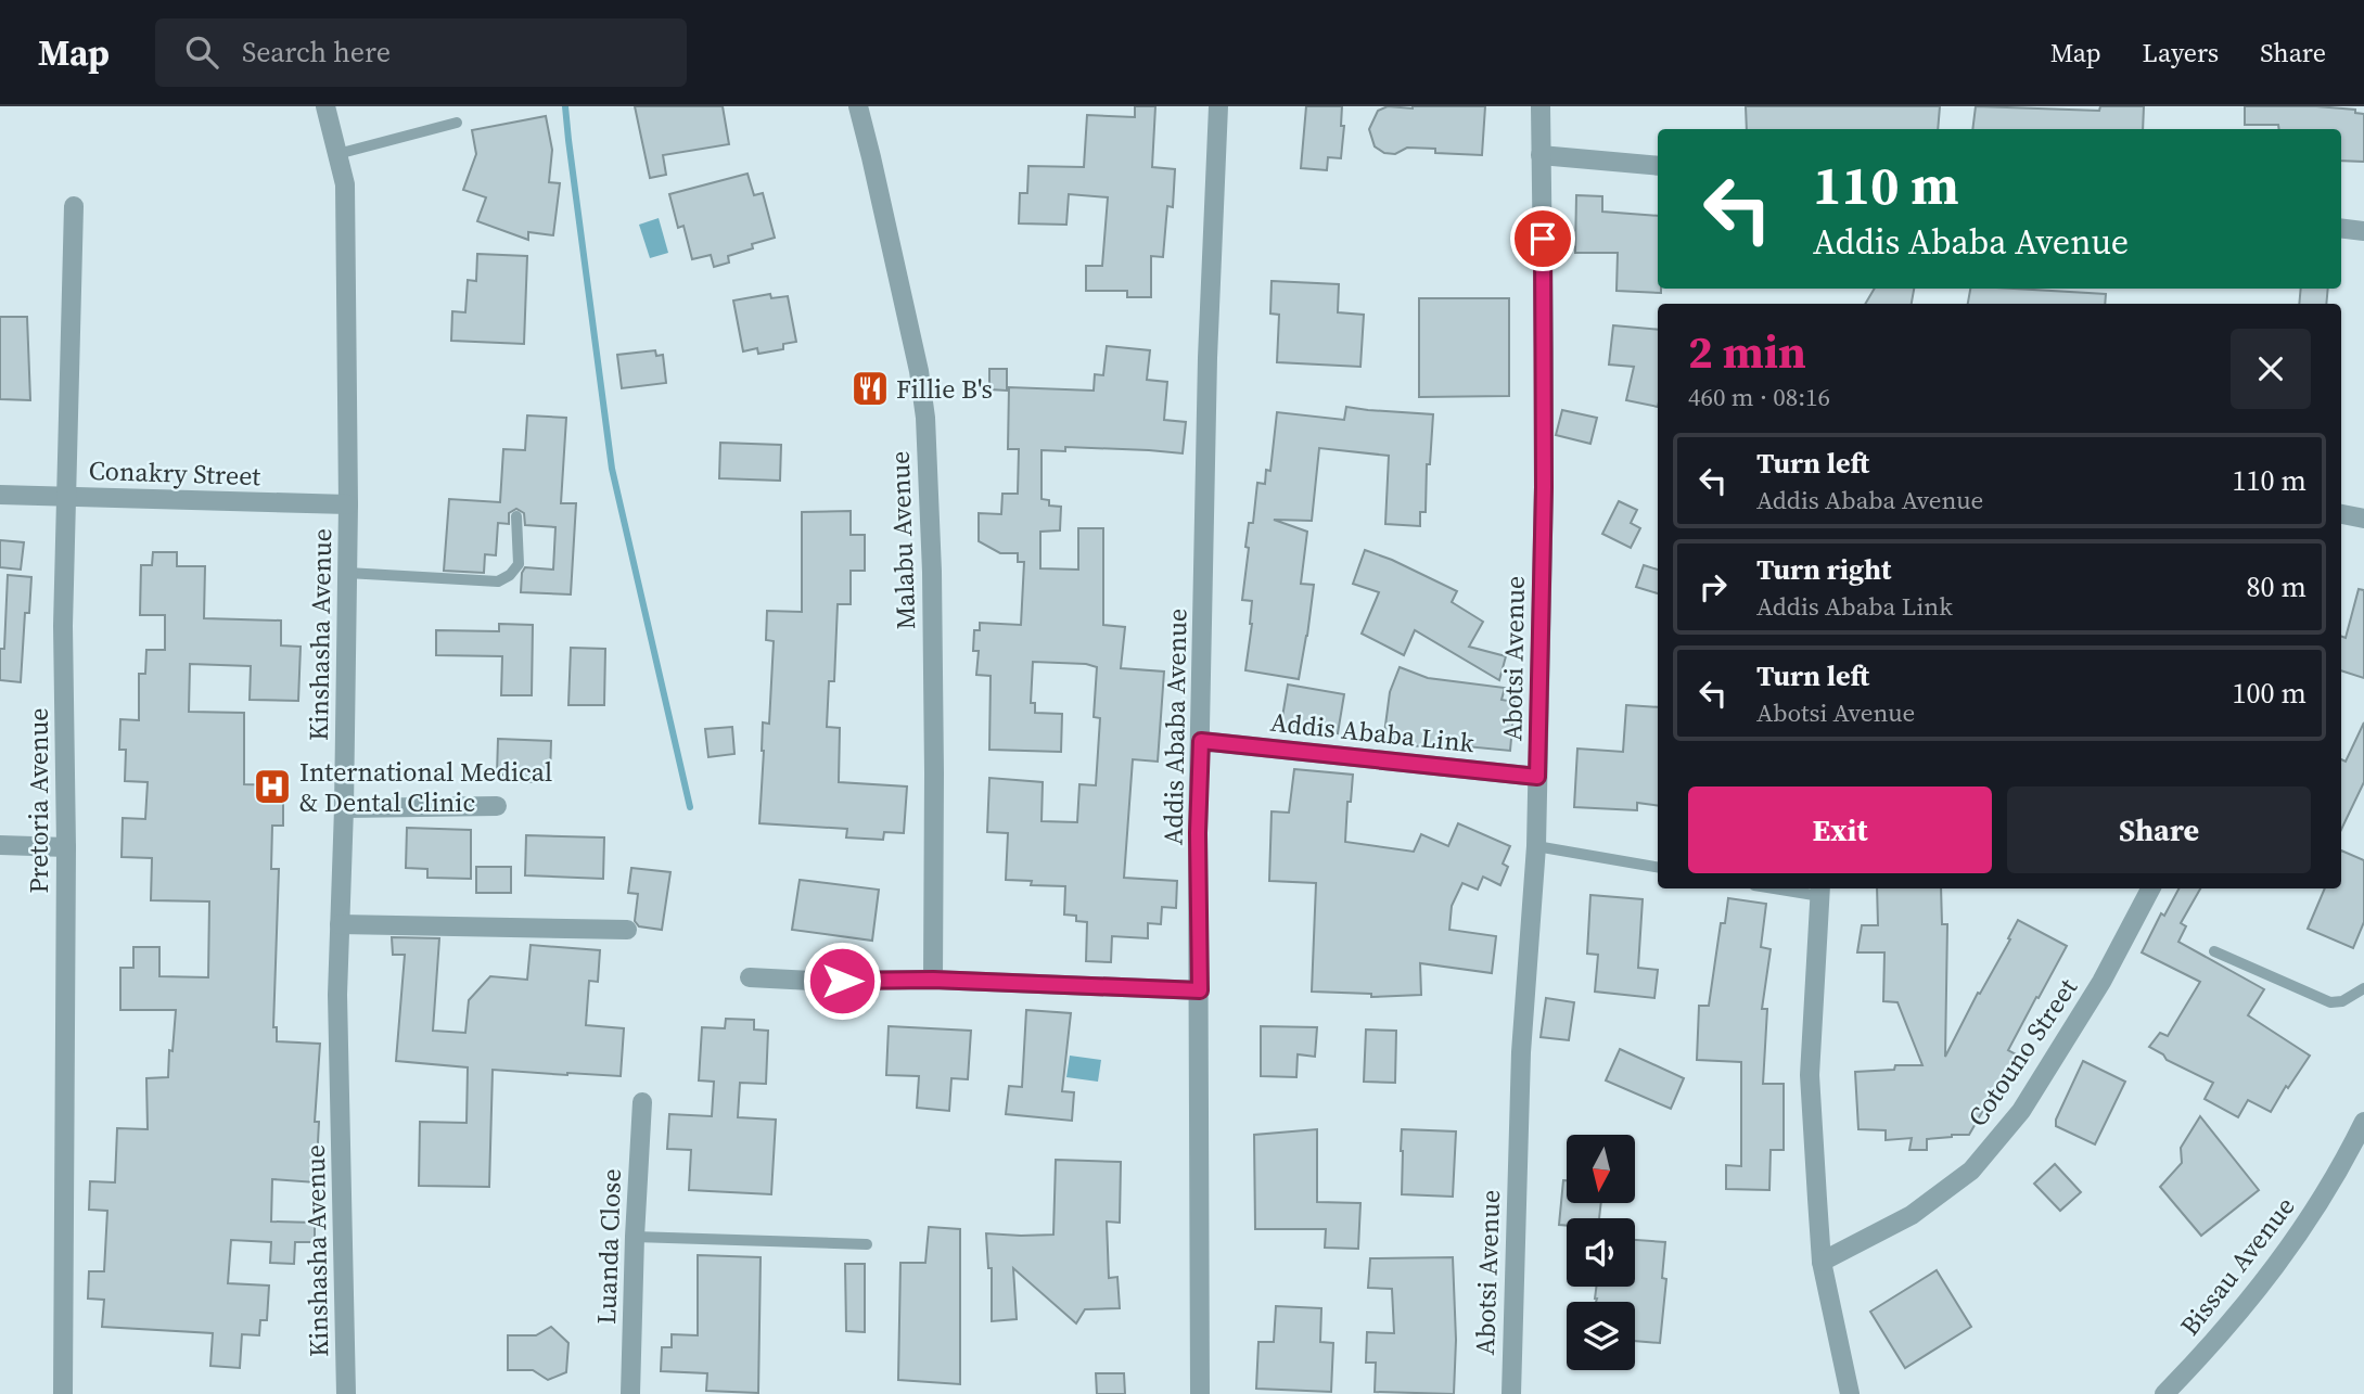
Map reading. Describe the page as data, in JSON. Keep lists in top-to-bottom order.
{
  "streets": {
    "street": [
      "Conakry Street",
      "Malabu Avenue",
      "Kinshasha Avenue",
      "Abotsi Avenue",
      "Addis Ababa Avenue",
      "Addis Ababa Link",
      "Pretoria Avenue",
      "Cotouno Street",
      "Luanda Close",
      "Bissau Avenue"
    ]
  },
  "crossings": [
    ["Conakry Street", "Kinshasha Avenue"],
    ["Conakry Street", "Pretoria Avenue"],
    ["Abotsi Avenue", "Addis Ababa Link"],
    ["Addis Ababa Avenue", "Addis Ababa Link"]
  ],
  "places": {
    "restaurant": ["Fillie B's"],
    "hospital": ["International Medical & Dental Clinic"]
  },
  "north": "bottom",
  "page": {
    "header": "Map",
    "search": "Search here",
    "nav": ["Map", "Layers", "Share"],
    "turn": ["110 m", "Addis Ababa Avenue"],
    "heading": ["2 min", "460 m · 08:16"],
    "list": [
      {
        "name": "Turn left",
        "note": "Addis Ababa Avenue",
        "value": "110 m"
      },
      {
        "name": "Turn right",
        "note": "Addis Ababa Link",
        "value": "80 m"
      },
      {
        "name": "Turn left",
        "note": "Abotsi Avenue",
        "value": "100 m"
      }
    ],
    "buttons": ["Exit", "Share"]
  }
}
